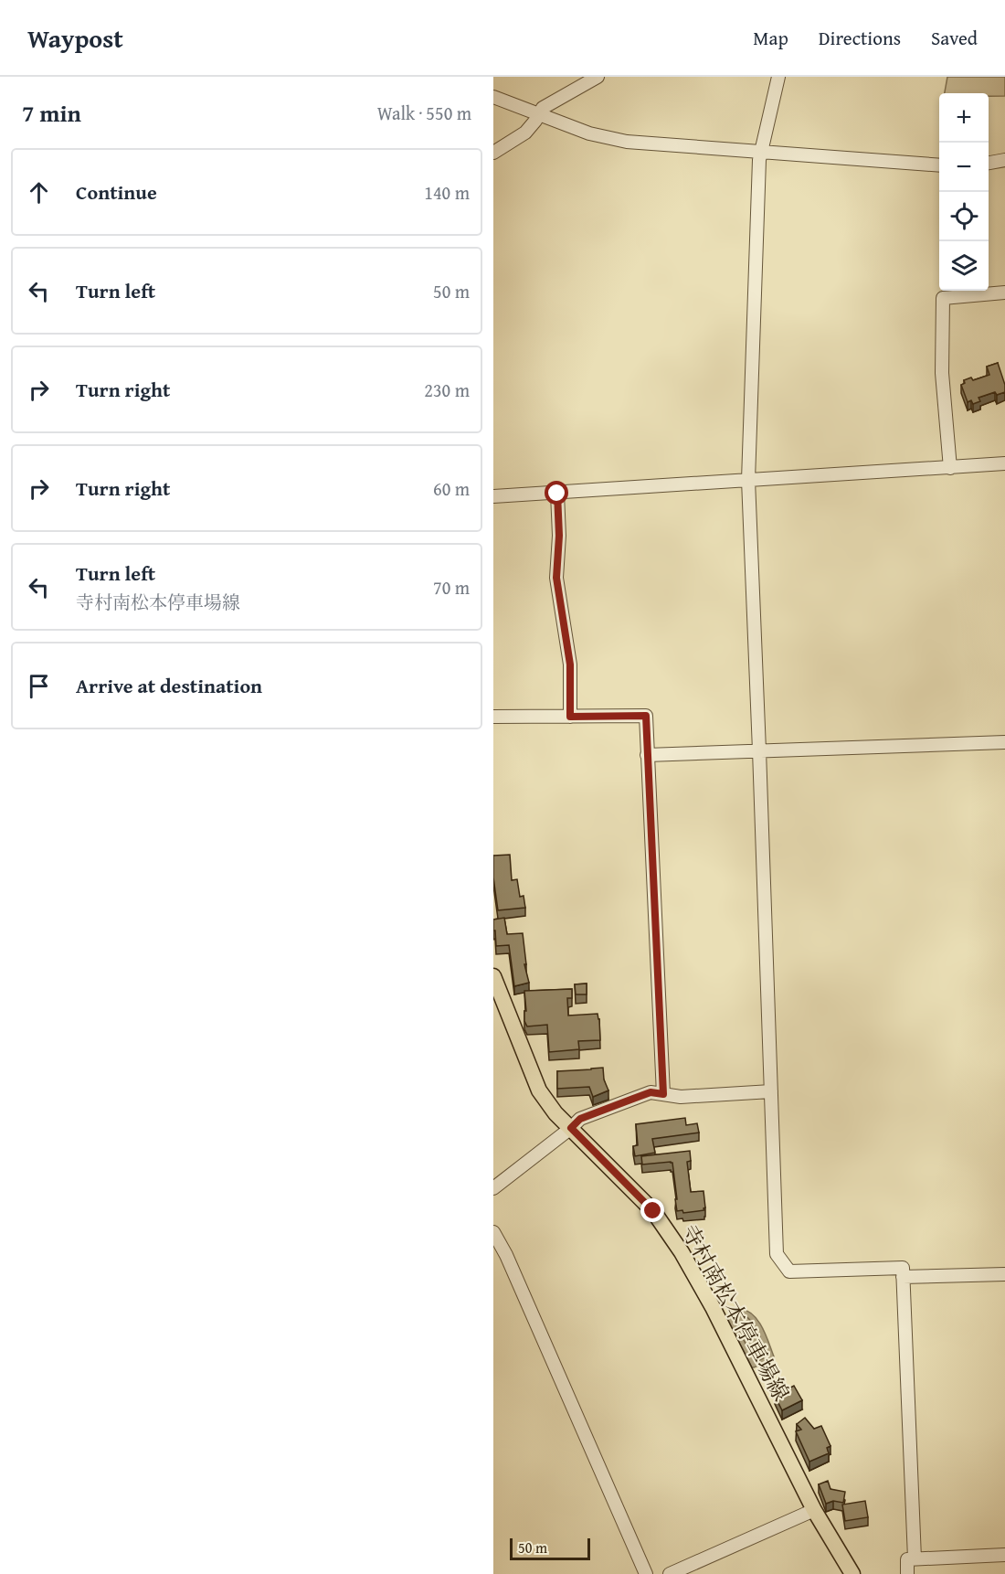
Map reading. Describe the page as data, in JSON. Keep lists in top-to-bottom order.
{
  "streets": {
    "main road": ["寺村南松本停車場線"]
  },
  "scale_bar": "50 m",
  "page": {
    "header": "Waypost",
    "nav": ["Map", "Directions", "Saved"],
    "heading": ["7 min", "Walk · 550 m"],
    "map_buttons": ["+", "−"],
    "list": [
      ["Continue", "140 m"],
      ["Turn left", "50 m"],
      ["Turn right", "230 m"],
      ["Turn right", "60 m"],
      ["Turn left", "寺村南松本停車場線", "70 m"],
      "Arrive at destination"
    ],
    "scale": "50 m"
  }
}
